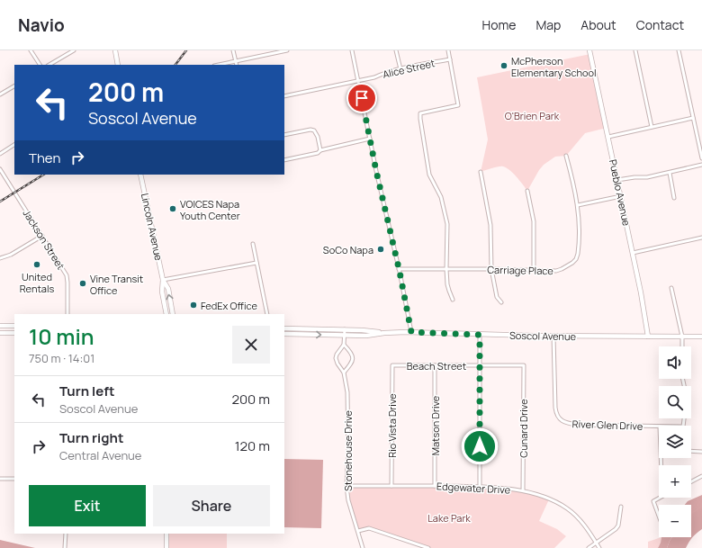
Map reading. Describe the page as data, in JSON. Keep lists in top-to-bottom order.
{
  "streets": {
    "main road": ["Pueblo Avenue", "Lincoln Avenue", "Soscol Avenue"],
    "street": [
      "Alice Street",
      "Jackson Street",
      "Carriage Place",
      "Beach Street",
      "River Glen Drive",
      "Rio Vista Drive",
      "Matson Drive",
      "Cunard Drive",
      "Stonehouse Drive",
      "Edgewater Drive"
    ]
  },
  "crossings": [
    ["Pueblo Avenue", "Soscol Avenue"],
    ["Soscol Avenue", "River Glen Drive"],
    ["Soscol Avenue", "Stonehouse Drive"],
    ["Beach Street", "Rio Vista Drive"],
    ["Beach Street", "Matson Drive"],
    ["Beach Street", "Cunard Drive"],
    ["Rio Vista Drive", "Edgewater Drive"],
    ["Matson Drive", "Edgewater Drive"],
    ["Cunard Drive", "Edgewater Drive"],
    ["Stonehouse Drive", "Edgewater Drive"]
  ],
  "parks": ["O'Brien Park", "Lake Park"],
  "places": [
    "McPherson Elementary School",
    "VOICES Napa Youth Center",
    "SoCo Napa",
    "United Rentals",
    "Vine Transit Office",
    "FedEx Office"
  ],
  "page": {
    "header": "Navio",
    "nav": [
      "Home",
      "Map",
      "About",
      "Contact"
    ],
    "turn": ["200 m", "Soscol Avenue"],
    "then": "Then",
    "heading": ["10 min", "750 m · 14:01"],
    "map_buttons": ["+", "−"],
    "list": [
      {
        "name": "Turn left",
        "note": "Soscol Avenue",
        "value": "200 m"
      },
      {
        "name": "Turn right",
        "note": "Central Avenue",
        "value": "120 m"
      }
    ],
    "buttons": ["Exit", "Share"]
  }
}
